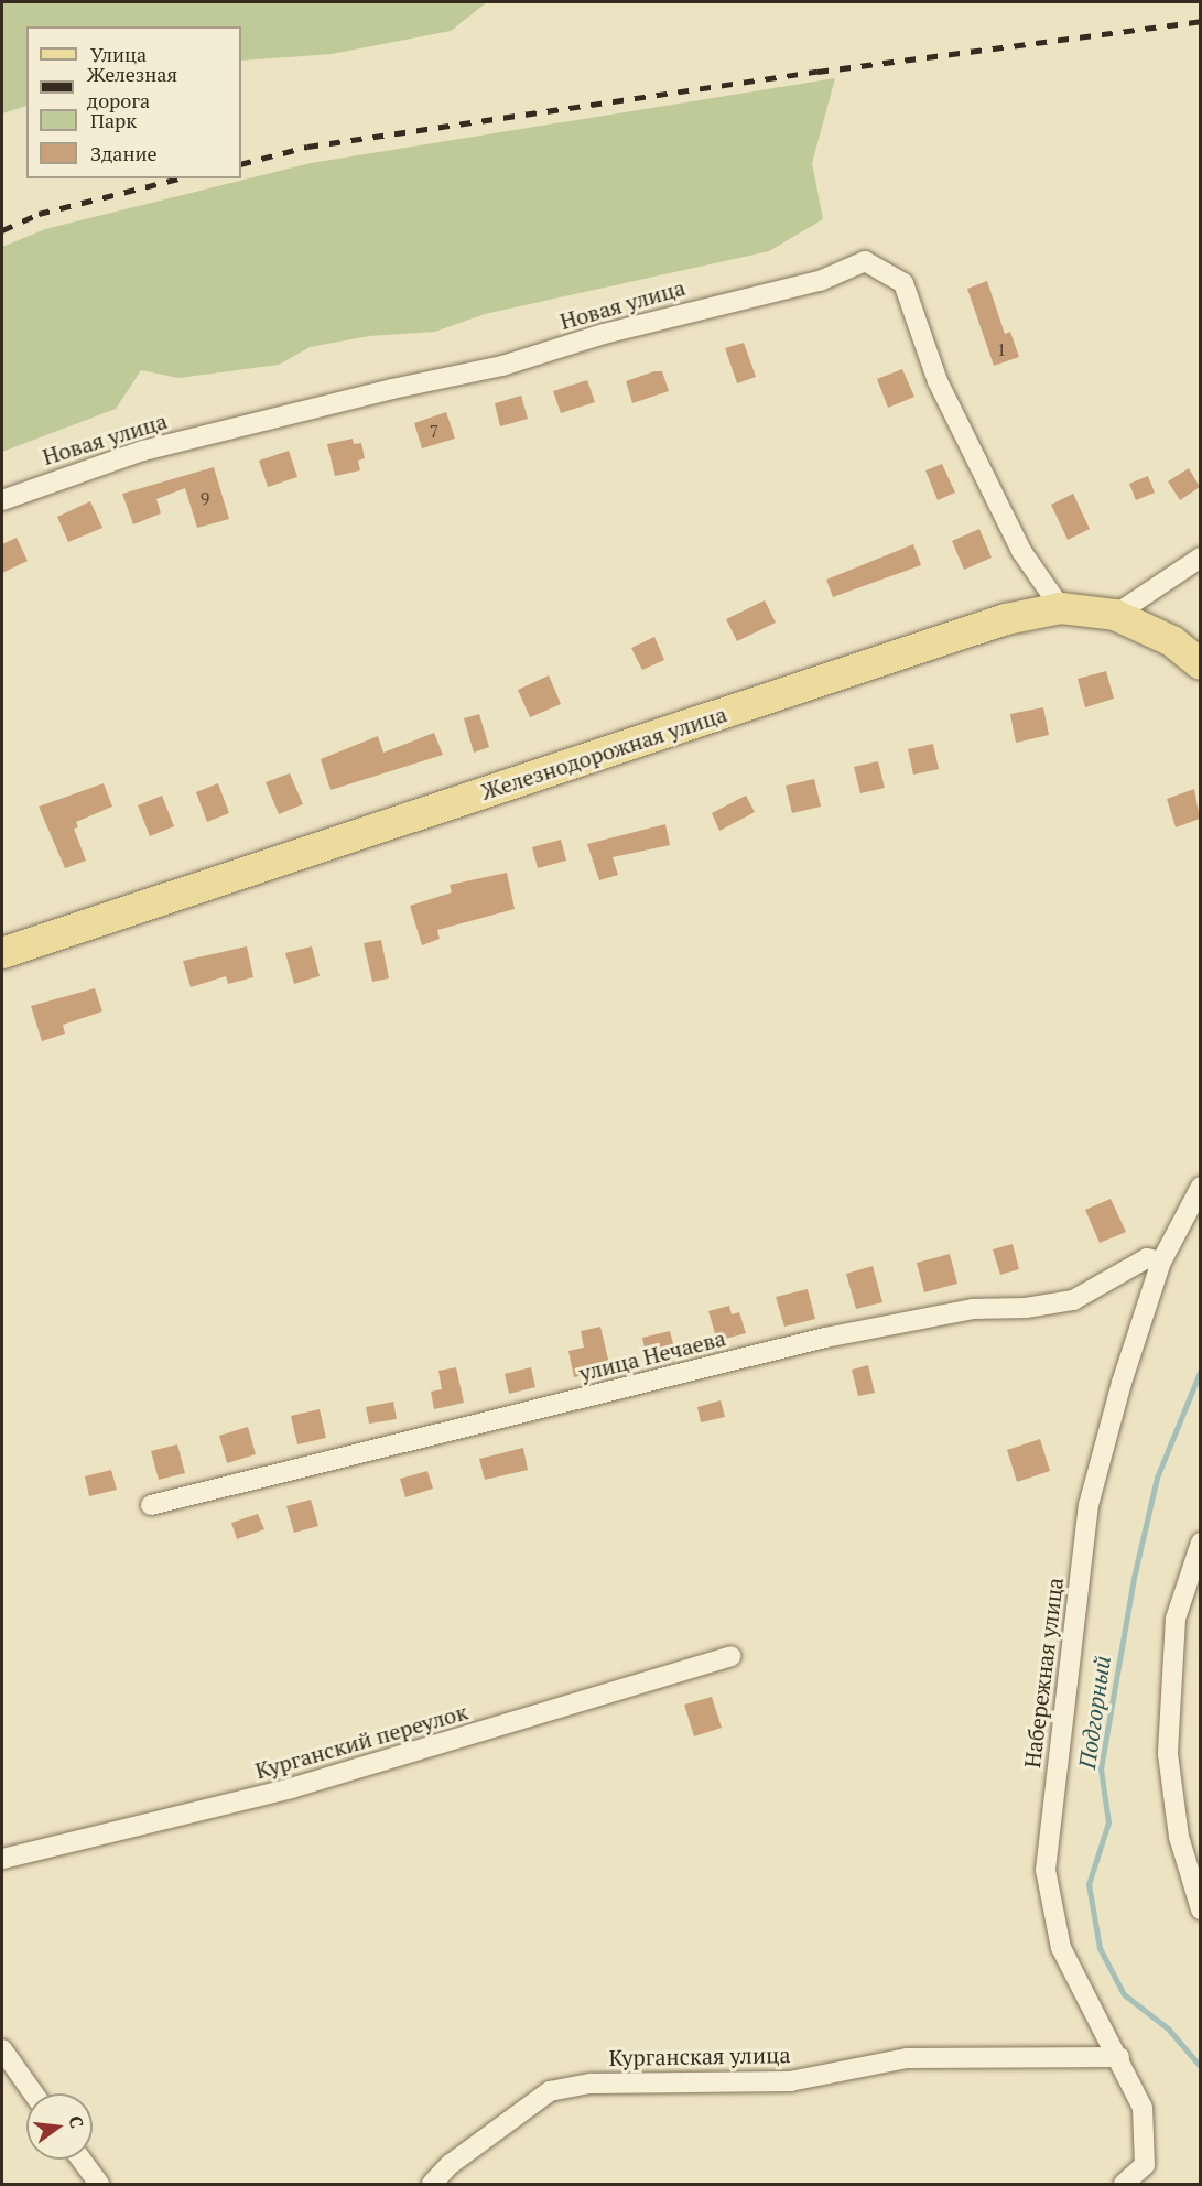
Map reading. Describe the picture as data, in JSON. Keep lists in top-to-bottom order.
{
  "streets": {
    "main road": ["Железнодорожная улица"],
    "street": [
      "Новая улица",
      "улица Нечаева",
      "Набережная улица",
      "Курганский переулок",
      "Курганская улица"
    ]
  },
  "crossings": [
    ["Новая улица", "Железнодорожная улица"],
    ["улица Нечаева", "Набережная улица"],
    ["Набережная улица", "Курганская улица"]
  ],
  "water": ["Подгорный"],
  "house_numbers": ["1", "7", "9"],
  "legend": [
    "Улица",
    "Железная дорога",
    "Парк",
    "Здание"
  ],
  "north": "right"
}
